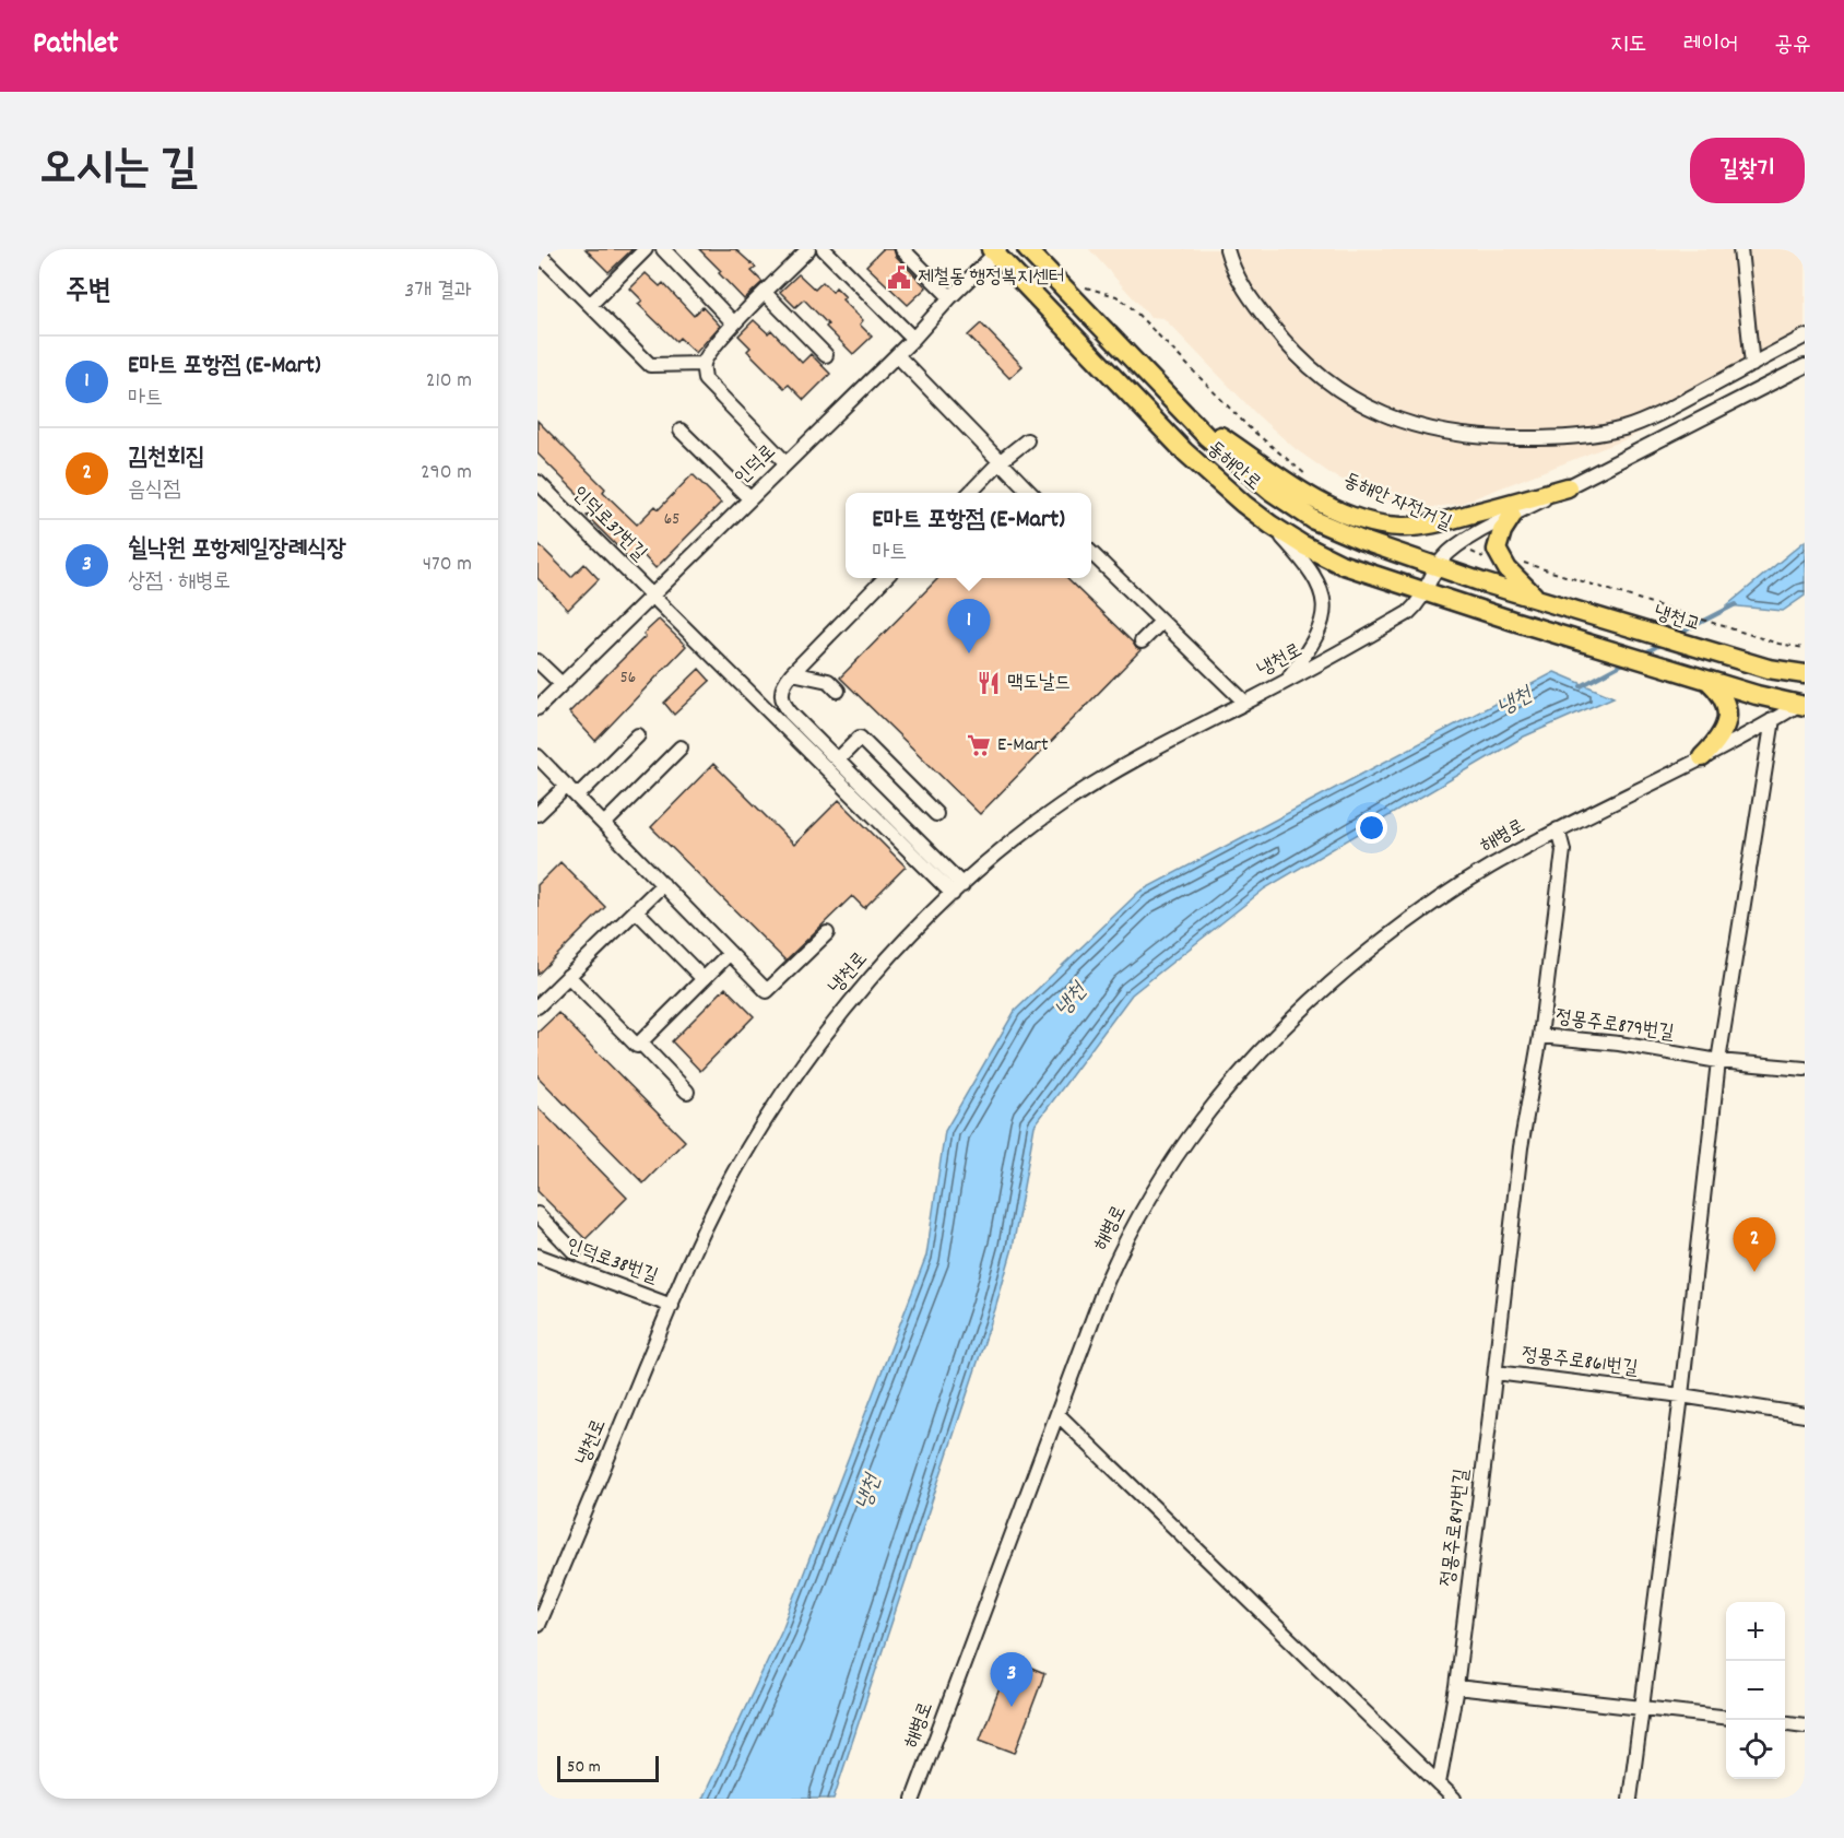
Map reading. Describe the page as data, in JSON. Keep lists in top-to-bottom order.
{
  "streets": {
    "main road": ["동해안로", "냉천교"],
    "street": [
      "인덕로",
      "인덕로37번길",
      "냉천로",
      "해병로",
      "정몽주로879번길",
      "인덕로38번길",
      "정몽주로861번길",
      "정몽주로847번길"
    ],
    "path": ["동해안 자전거길"]
  },
  "crossings": [
    ["인덕로", "동해안로"],
    ["인덕로", "인덕로37번길"],
    ["동해안로", "냉천교"],
    ["동해안로", "냉천로"],
    ["동해안 자전거길", "냉천로"],
    ["인덕로37번길", "냉천로"],
    ["냉천로", "인덕로38번길"],
    ["해병로", "정몽주로879번길"],
    ["정몽주로879번길", "정몽주로861번길"],
    ["정몽주로861번길", "정몽주로847번길"]
  ],
  "water": ["냉천"],
  "places": {
    "public building": ["제철동 행정복지센터"],
    "restaurant": ["맥도날드"],
    "supermarket": ["E-Mart"]
  },
  "house_numbers": ["65", "56"],
  "scale_bar": "50 m",
  "page": {
    "header": "Pathlet",
    "nav": ["지도", "레이어", "공유"],
    "title": "오시는 길",
    "buttons": "길찾기",
    "heading": ["주변", "3개 결과"],
    "list": [
      {
        "mark": "1",
        "name": "E마트 포항점 (E-Mart)",
        "note": "마트",
        "value": "210 m"
      },
      {
        "mark": "2",
        "name": "김천회집",
        "note": "음식점",
        "value": "290 m"
      },
      {
        "mark": "3",
        "name": "쉴낙원 포항제일장례식장",
        "note": "상점 · 해병로",
        "value": "470 m"
      }
    ],
    "popup": ["E마트 포항점 (E-Mart)", "마트"],
    "pins": ["1", "2", "3"],
    "map_buttons": ["+", "−"],
    "scale": "50 m"
  }
}
